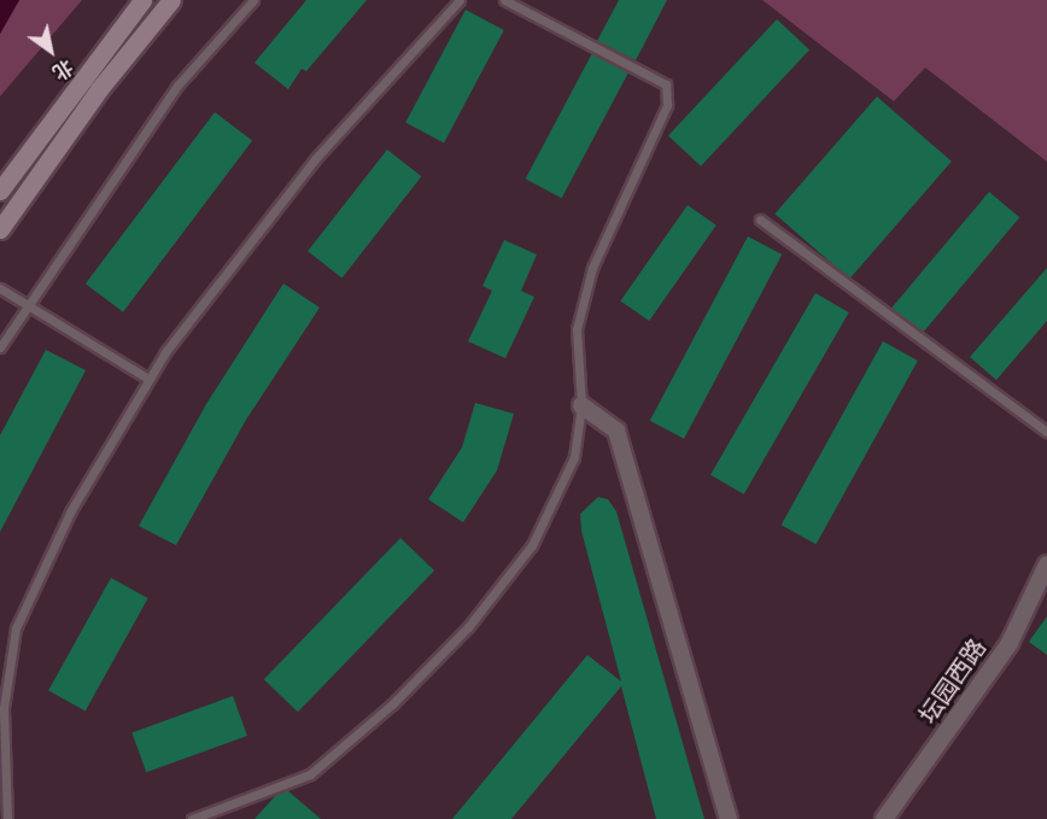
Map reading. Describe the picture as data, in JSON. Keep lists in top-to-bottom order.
{
  "streets": {
    "street": ["坛园西路"]
  },
  "north": "bottom right"
}
